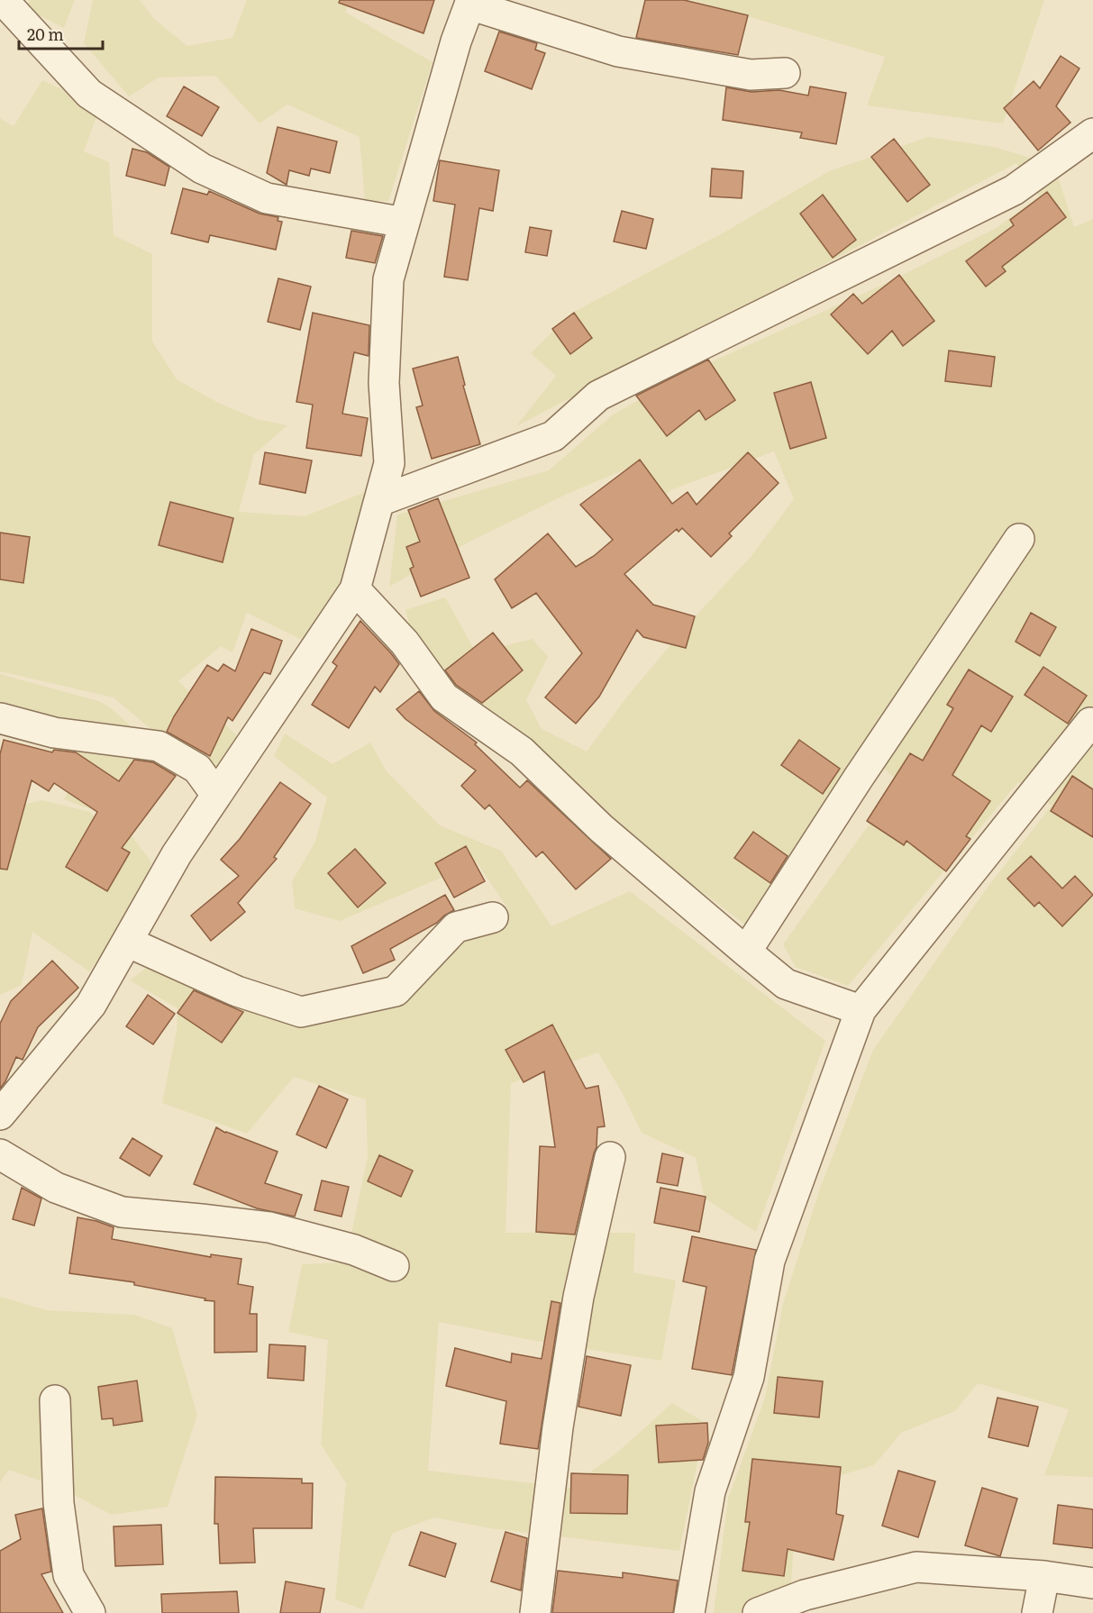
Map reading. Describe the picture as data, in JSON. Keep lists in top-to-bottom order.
{
  "scale_bar": "20 m"
}
